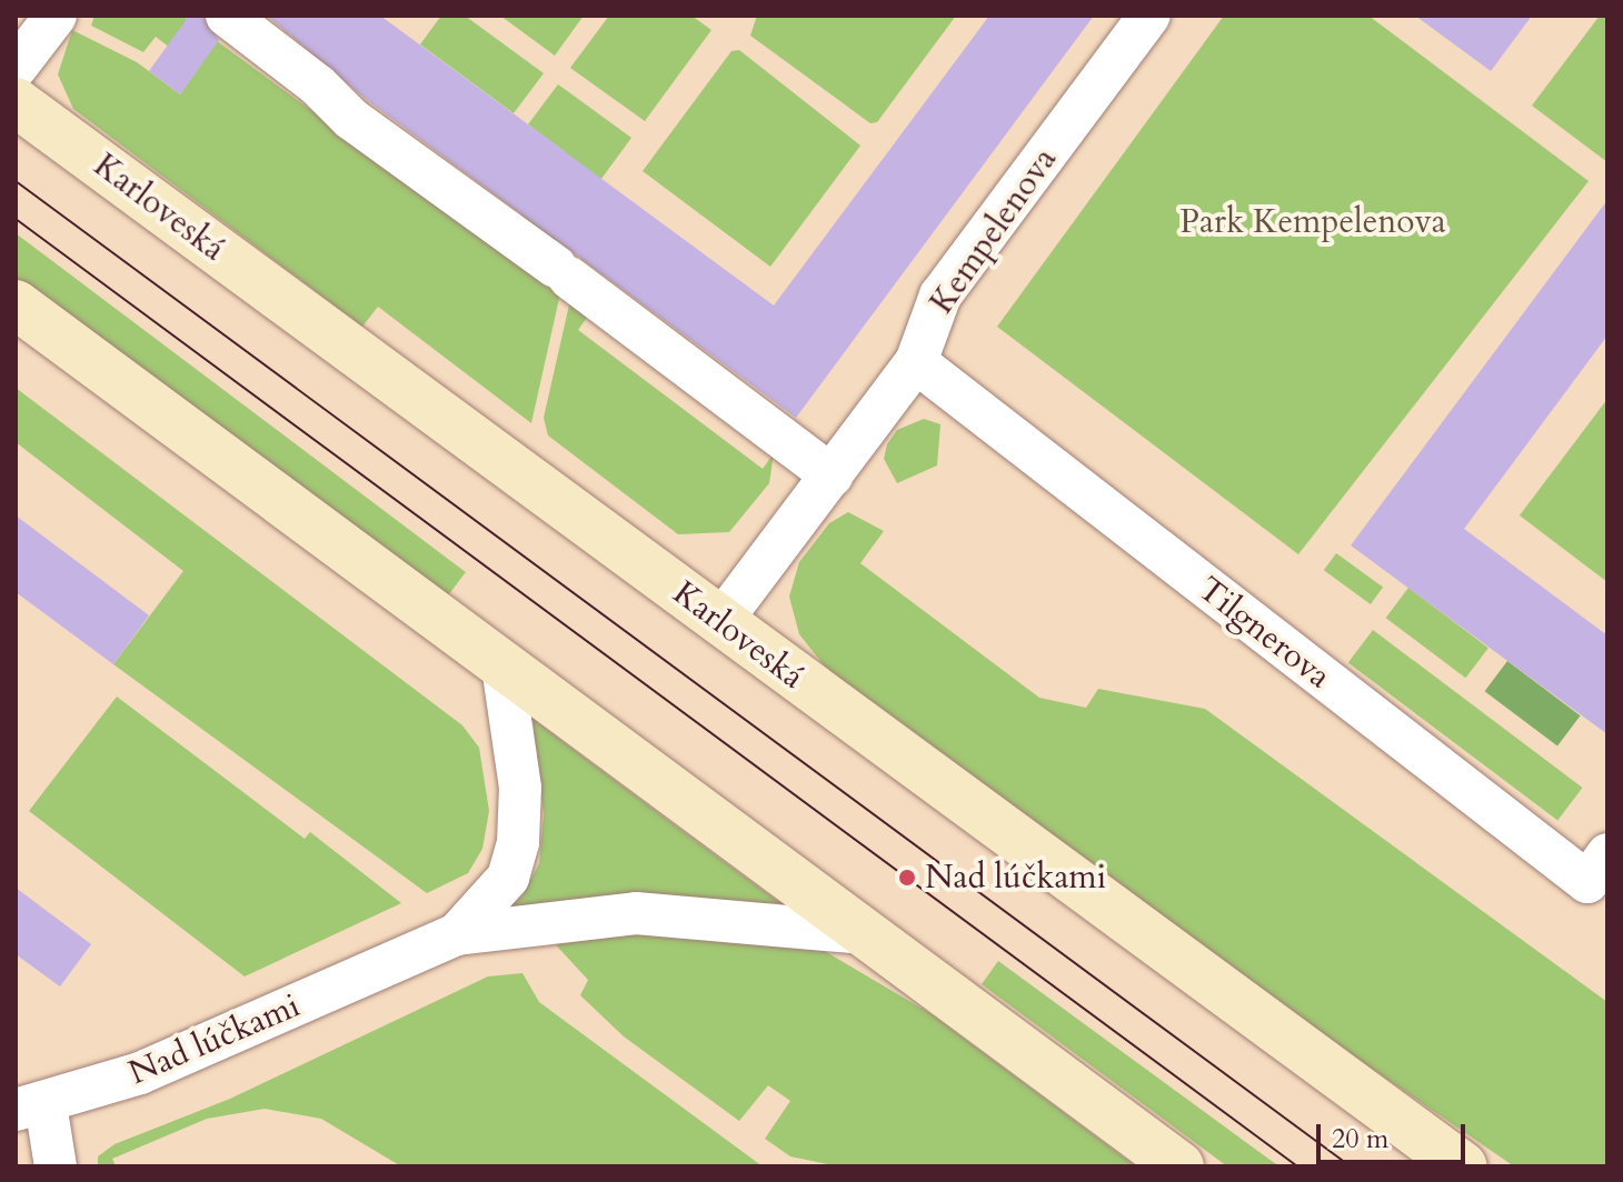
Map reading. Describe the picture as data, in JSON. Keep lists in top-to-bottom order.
{
  "streets": {
    "main road": ["Karloveská"],
    "street": ["Kempelenova", "Tilgnerova", "Nad lúčkami"]
  },
  "crossings": [
    ["Karloveská", "Kempelenova"],
    ["Kempelenova", "Tilgnerova"]
  ],
  "parks": ["Park Kempelenova"],
  "places": ["Nad lúčkami"],
  "scale_bar": "20 m"
}
